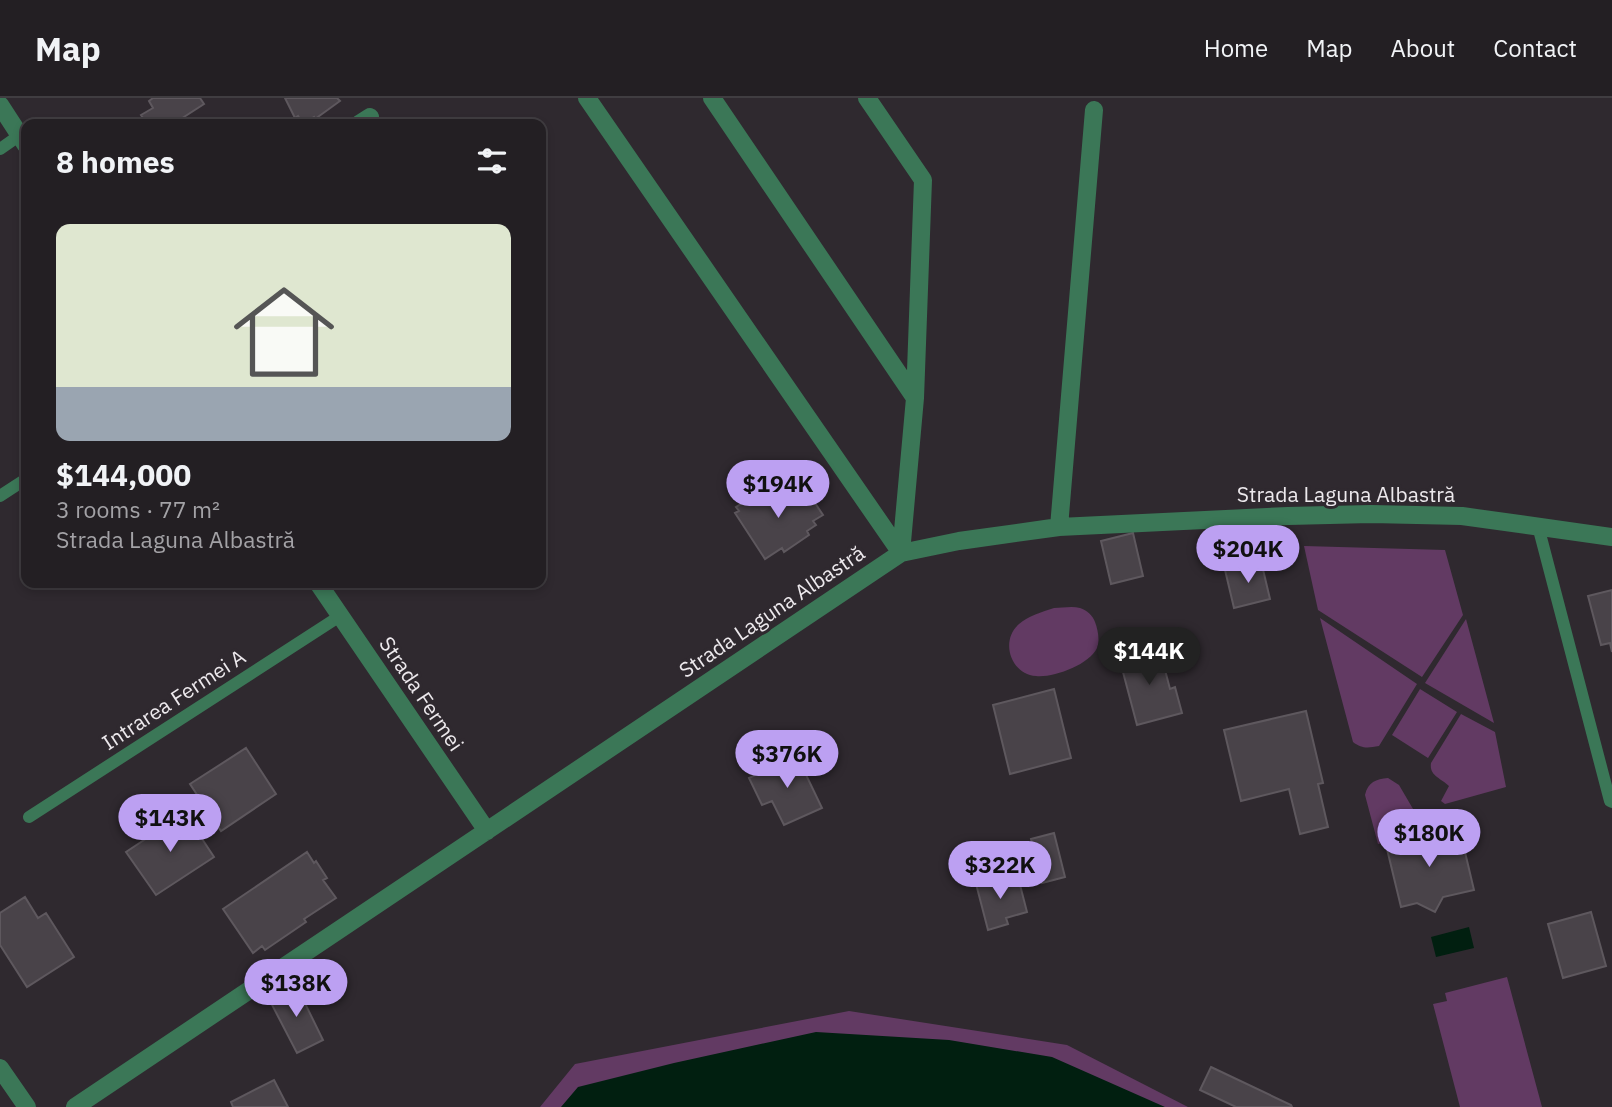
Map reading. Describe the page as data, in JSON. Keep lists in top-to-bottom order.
{
  "streets": {
    "street": ["Strada Laguna Albastră", "Strada Fermei"],
    "lane": ["Intrarea Fermei A"]
  },
  "crossings": [
    ["Strada Laguna Albastră", "Strada Fermei"],
    ["Strada Fermei", "Intrarea Fermei A"]
  ],
  "page": {
    "header": "Map",
    "nav": [
      "Home",
      "Map",
      "About",
      "Contact"
    ],
    "heading": "8 homes",
    "list": [
      {
        "name": "$144,000",
        "note": "3 rooms · 77 m² · Strada Laguna Albastră"
      }
    ],
    "price": [
      "$194K",
      "$204K",
      "$144K",
      "$376K",
      "$143K",
      "$180K",
      "$322K",
      "$138K"
    ]
  }
}
